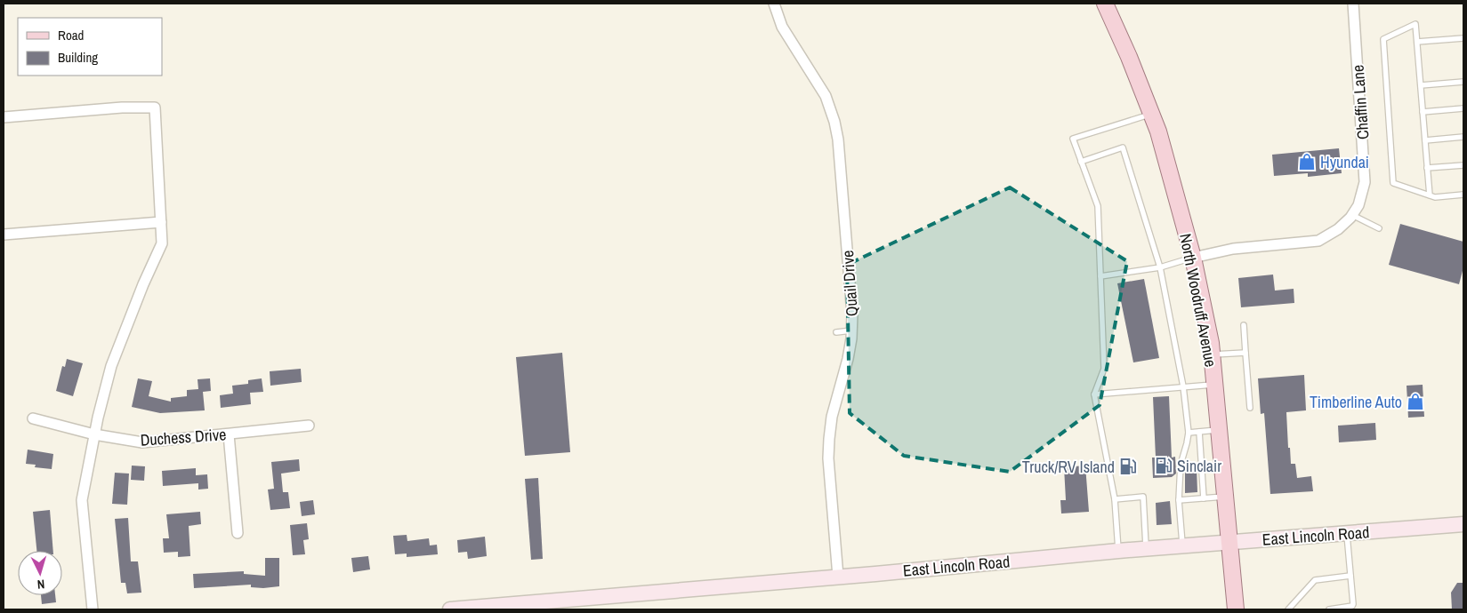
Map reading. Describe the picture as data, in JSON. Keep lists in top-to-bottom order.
{
  "streets": {
    "main road": ["North Woodruff Avenue", "East Lincoln Road"],
    "street": ["Chaffin Lane", "Quail Drive", "Duchess Drive"]
  },
  "crossings": [
    ["Chaffin Lane", "North Woodruff Avenue"],
    ["Quail Drive", "East Lincoln Road"],
    ["North Woodruff Avenue", "East Lincoln Road"]
  ],
  "places": {
    "shop": ["Hyundai", "Timberline Auto"],
    "fuel station": ["Sinclair", "Truck/RV Island"]
  },
  "legend": ["Road", "Building"],
  "north": "bottom"
}
